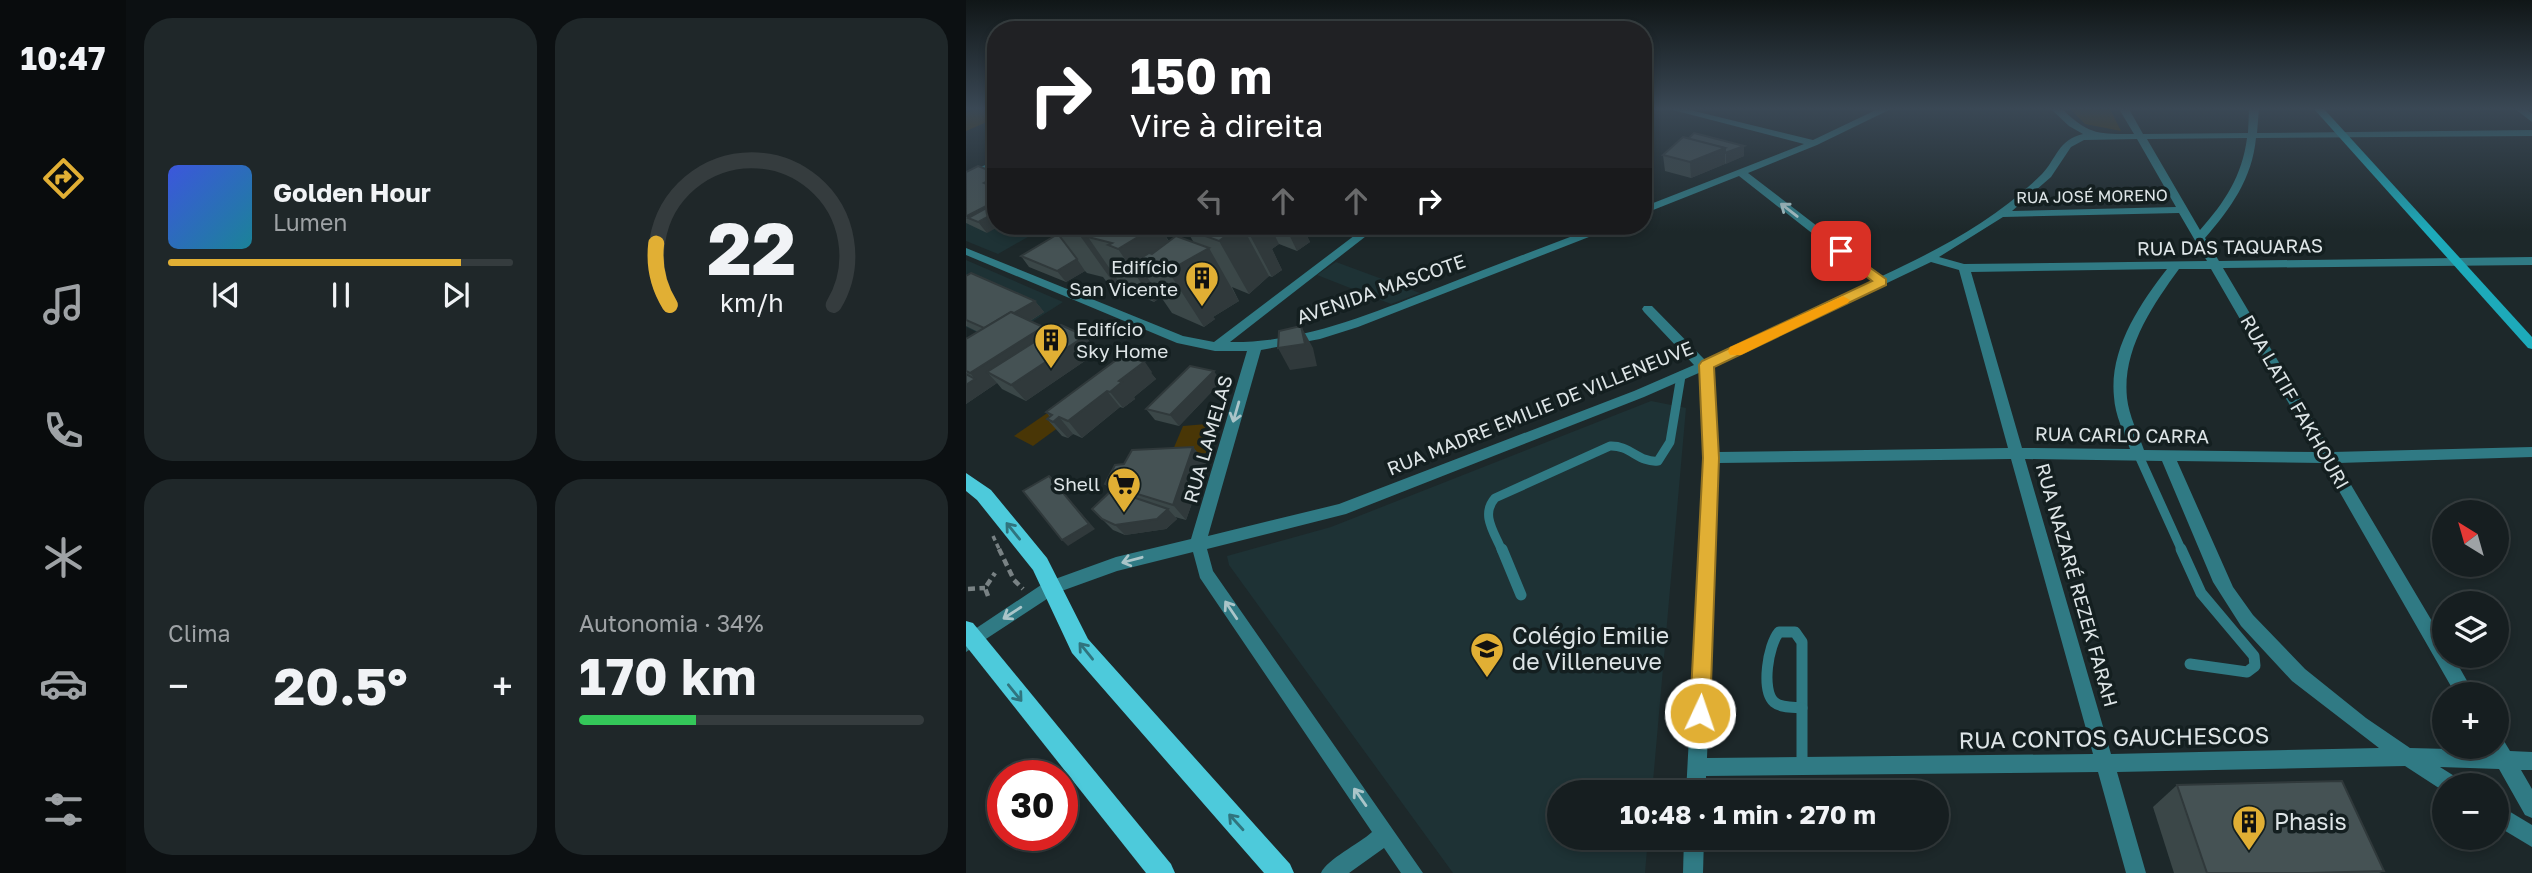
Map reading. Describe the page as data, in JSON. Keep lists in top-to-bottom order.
{
  "streets": {
    "street": [
      "RUA JOSÉ MORENO",
      "RUA DAS TAQUARAS",
      "AVENIDA MASCOTE",
      "RUA LATIF FAKHOURI",
      "RUA MADRE EMILIE DE VILLENEUVE",
      "RUA CARLO CARRA",
      "RUA LAMELAS",
      "RUA NAZARÉ REZEK FARAH",
      "RUA CONTOS GAUCHESCOS"
    ]
  },
  "crossings": [
    ["RUA JOSÉ MORENO", "RUA LATIF FAKHOURI"],
    ["RUA JOSÉ MORENO", "RUA MADRE EMILIE DE VILLENEUVE"],
    ["RUA DAS TAQUARAS", "RUA LATIF FAKHOURI"],
    ["RUA DAS TAQUARAS", "RUA MADRE EMILIE DE VILLENEUVE"],
    ["RUA DAS TAQUARAS", "RUA NAZARÉ REZEK FARAH"],
    ["AVENIDA MASCOTE", "RUA LAMELAS"],
    ["RUA LATIF FAKHOURI", "RUA CARLO CARRA"],
    ["RUA MADRE EMILIE DE VILLENEUVE", "RUA LAMELAS"],
    ["RUA CARLO CARRA", "RUA NAZARÉ REZEK FARAH"],
    ["RUA NAZARÉ REZEK FARAH", "RUA CONTOS GAUCHESCOS"]
  ],
  "one_way": ["RUA LAMELAS"],
  "places": {
    "building": ["Edifício San Vicente", "Edifício Sky Home", "Phasis"],
    "supermarket": ["Shell"],
    "school or university": ["Colégio Emilie de Villeneuve"]
  },
  "north": "top left",
  "page": {
    "tabs": "10:47",
    "turn": ["150 m", "Vire à direita"],
    "song": ["Golden Hour", "Lumen"],
    "tile": [
      "Clima",
      ["Autonomia · 34%", "170 km"]
    ],
    "map_buttons": ["+", "−"],
    "heat": ["−", "20.5°", "+"],
    "limit": "30",
    "trip": "10:48 · 1 min · 270 m",
    "gauge": ["22", "km/h"]
  }
}
